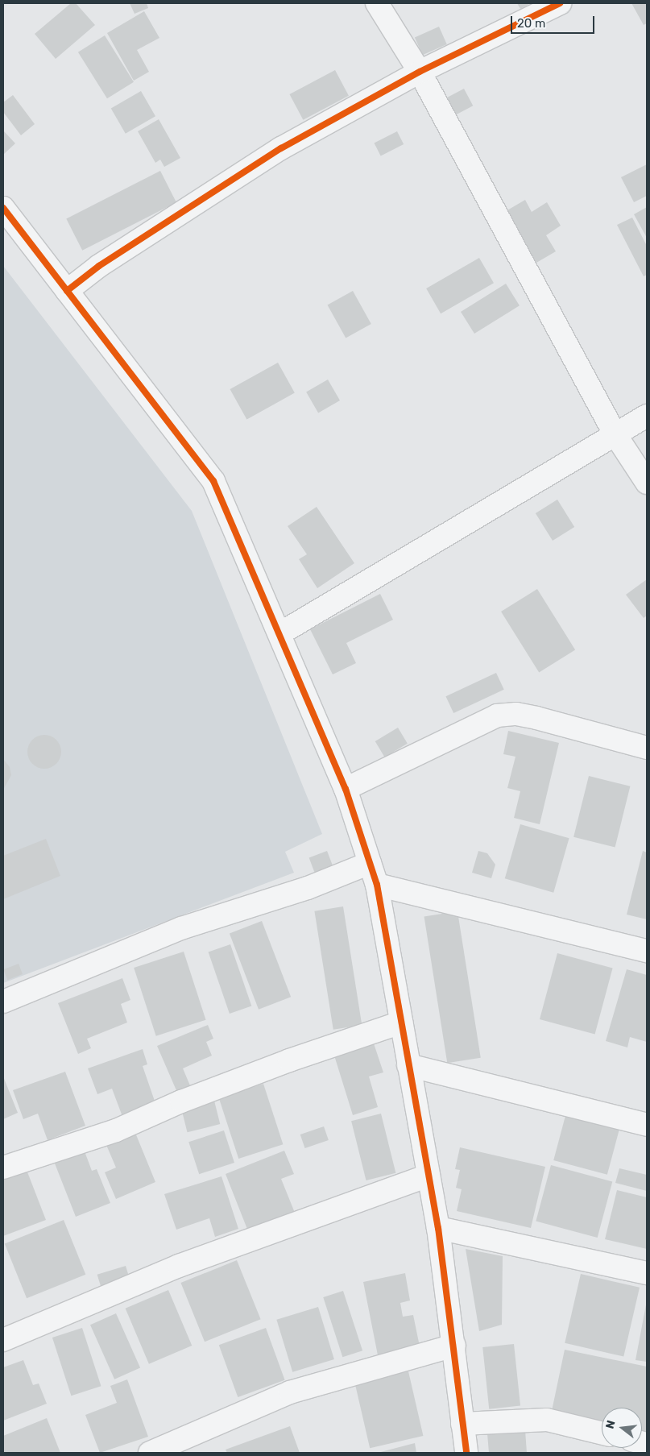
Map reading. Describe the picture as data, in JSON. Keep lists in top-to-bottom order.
{
  "scale_bar": "20 m",
  "north": "left"
}
